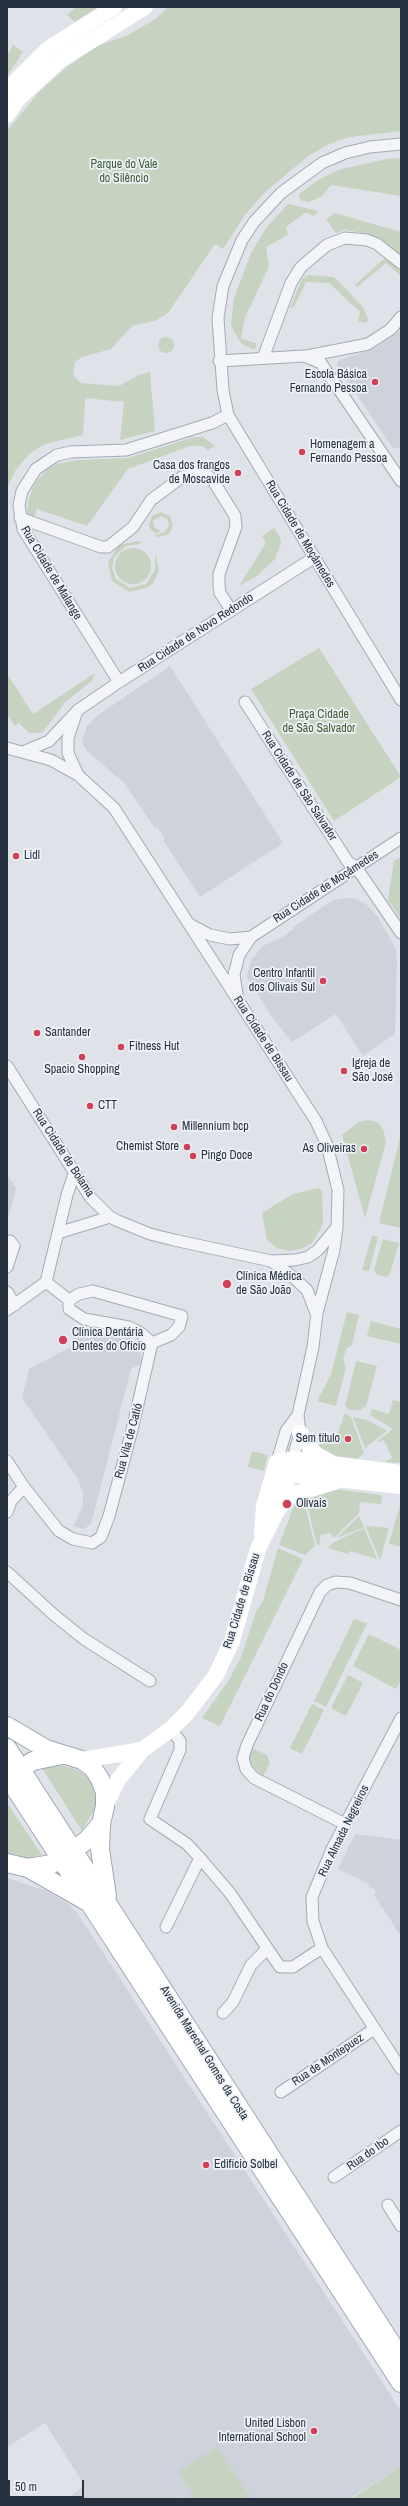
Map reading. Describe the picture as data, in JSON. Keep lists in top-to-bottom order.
{
  "streets": {
    "main road": ["Rua Cidade de Bissau", "Avenida Marechal Gomes da Costa"],
    "street": [
      "Rua Cidade de Moçâmedes",
      "Rua Cidade de Malange",
      "Rua Cidade de Novo Redondo",
      "Rua Cidade de São Salvador",
      "Rua Cidade de Bolama",
      "Rua Vila de Catió",
      "Rua do Dondo",
      "Rua Almada Negreiros",
      "Rua de Montepuez",
      "Rua do Ibo"
    ]
  },
  "crossings": [
    ["Rua Cidade de Moçâmedes", "Rua Cidade de Malange"],
    ["Rua Cidade de Moçâmedes", "Rua Cidade de Novo Redondo"],
    ["Rua Cidade de Moçâmedes", "Rua Cidade de São Salvador"],
    ["Rua Cidade de Moçâmedes", "Rua Cidade de Bissau"],
    ["Rua Cidade de Malange", "Rua Cidade de Novo Redondo"],
    ["Rua Cidade de Novo Redondo", "Rua Cidade de Bissau"],
    ["Rua Cidade de Bissau", "Rua Cidade de Bolama"],
    ["Rua do Dondo", "Rua Almada Negreiros"],
    ["Rua Almada Negreiros", "Rua de Montepuez"]
  ],
  "parks": ["Parque do Vale do Silêncio", "Praça Cidade de São Salvador"],
  "places": [
    "Escola Básica Fernando Pessoa",
    "Homenagem a Fernando Pessoa",
    "Casa dos frangos de Moscavide",
    "Lidl",
    "Centro Infantil dos Olivais Sul",
    "Santander",
    "Fitness Hut",
    "Spacio Shopping",
    "Igreja de São José",
    "CTT",
    "Millennium bcp",
    "Chemist Store",
    "As Oliveiras",
    "Pingo Doce",
    "Clínica Médica de São João",
    "Clínica Dentária Dentes do Ofício",
    "Sem título",
    "Olivais",
    "Edifício Solbel",
    "United Lisbon International School"
  ],
  "scale_bar": "50 m"
}
